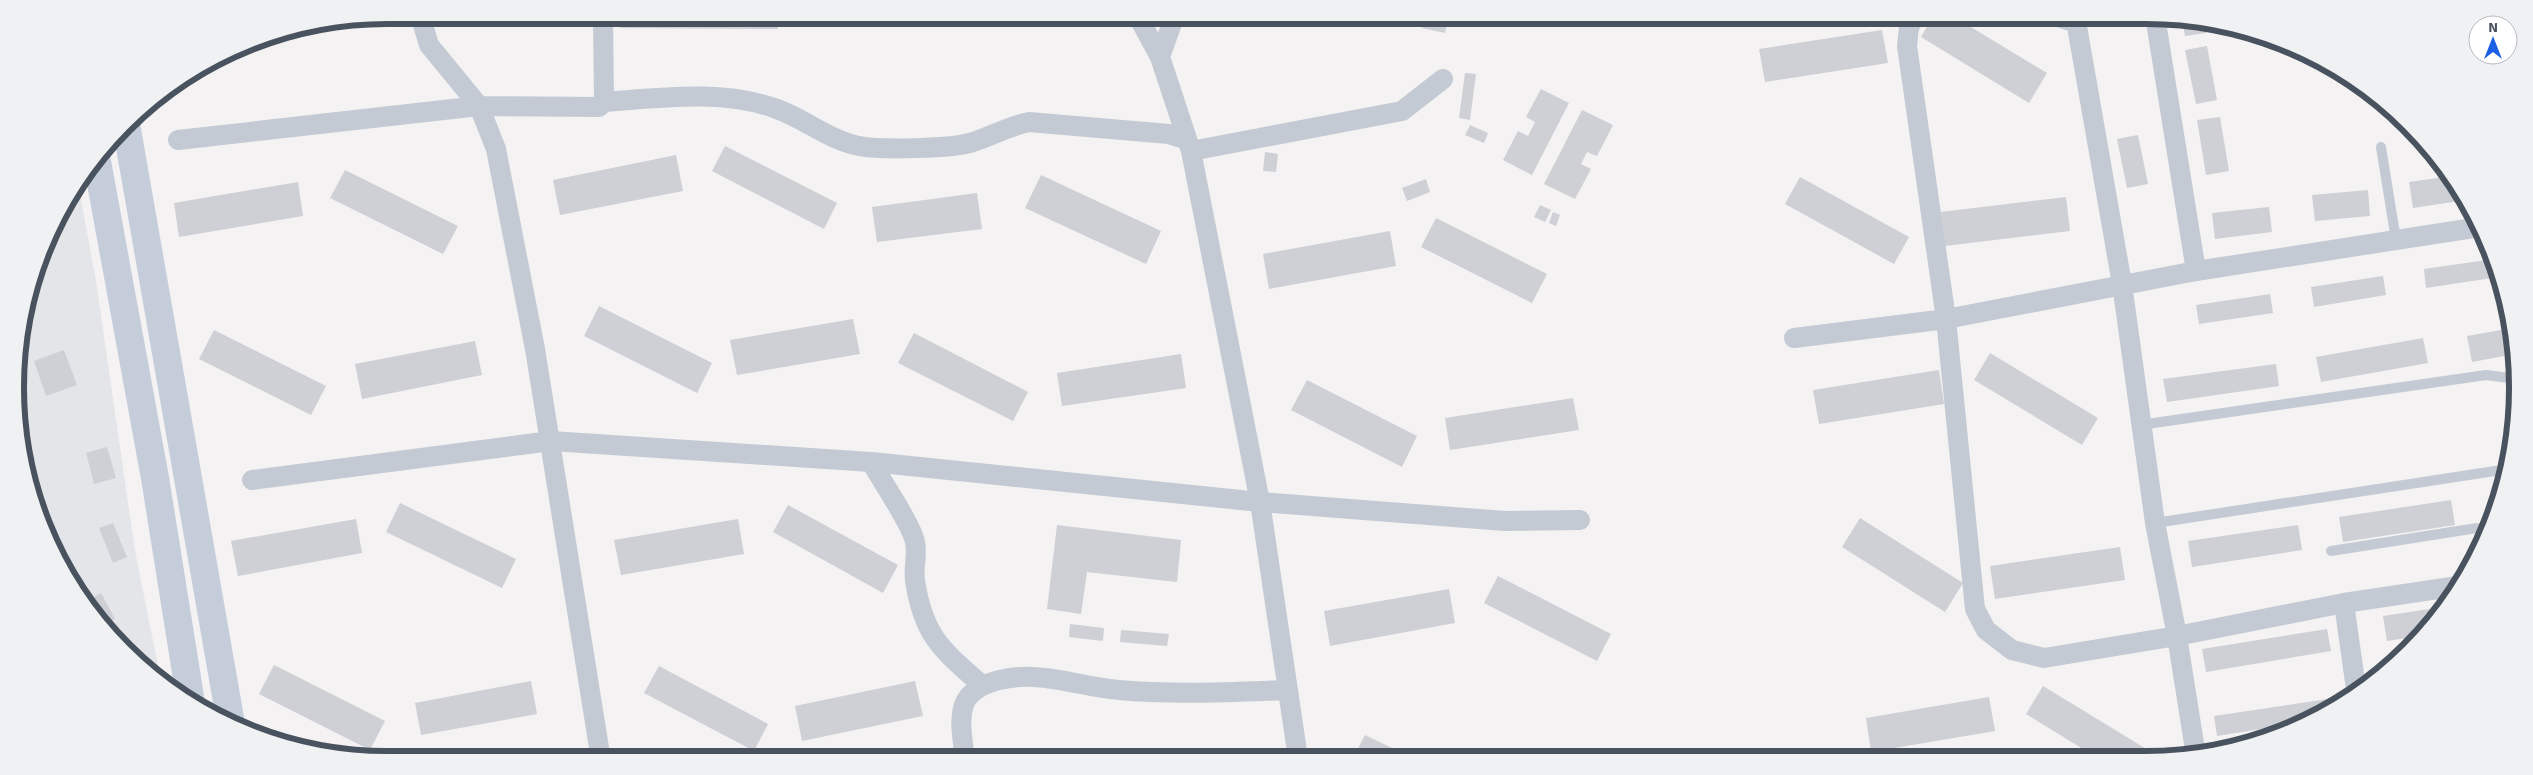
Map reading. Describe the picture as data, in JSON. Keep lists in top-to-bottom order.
{
  "north": "top"
}
